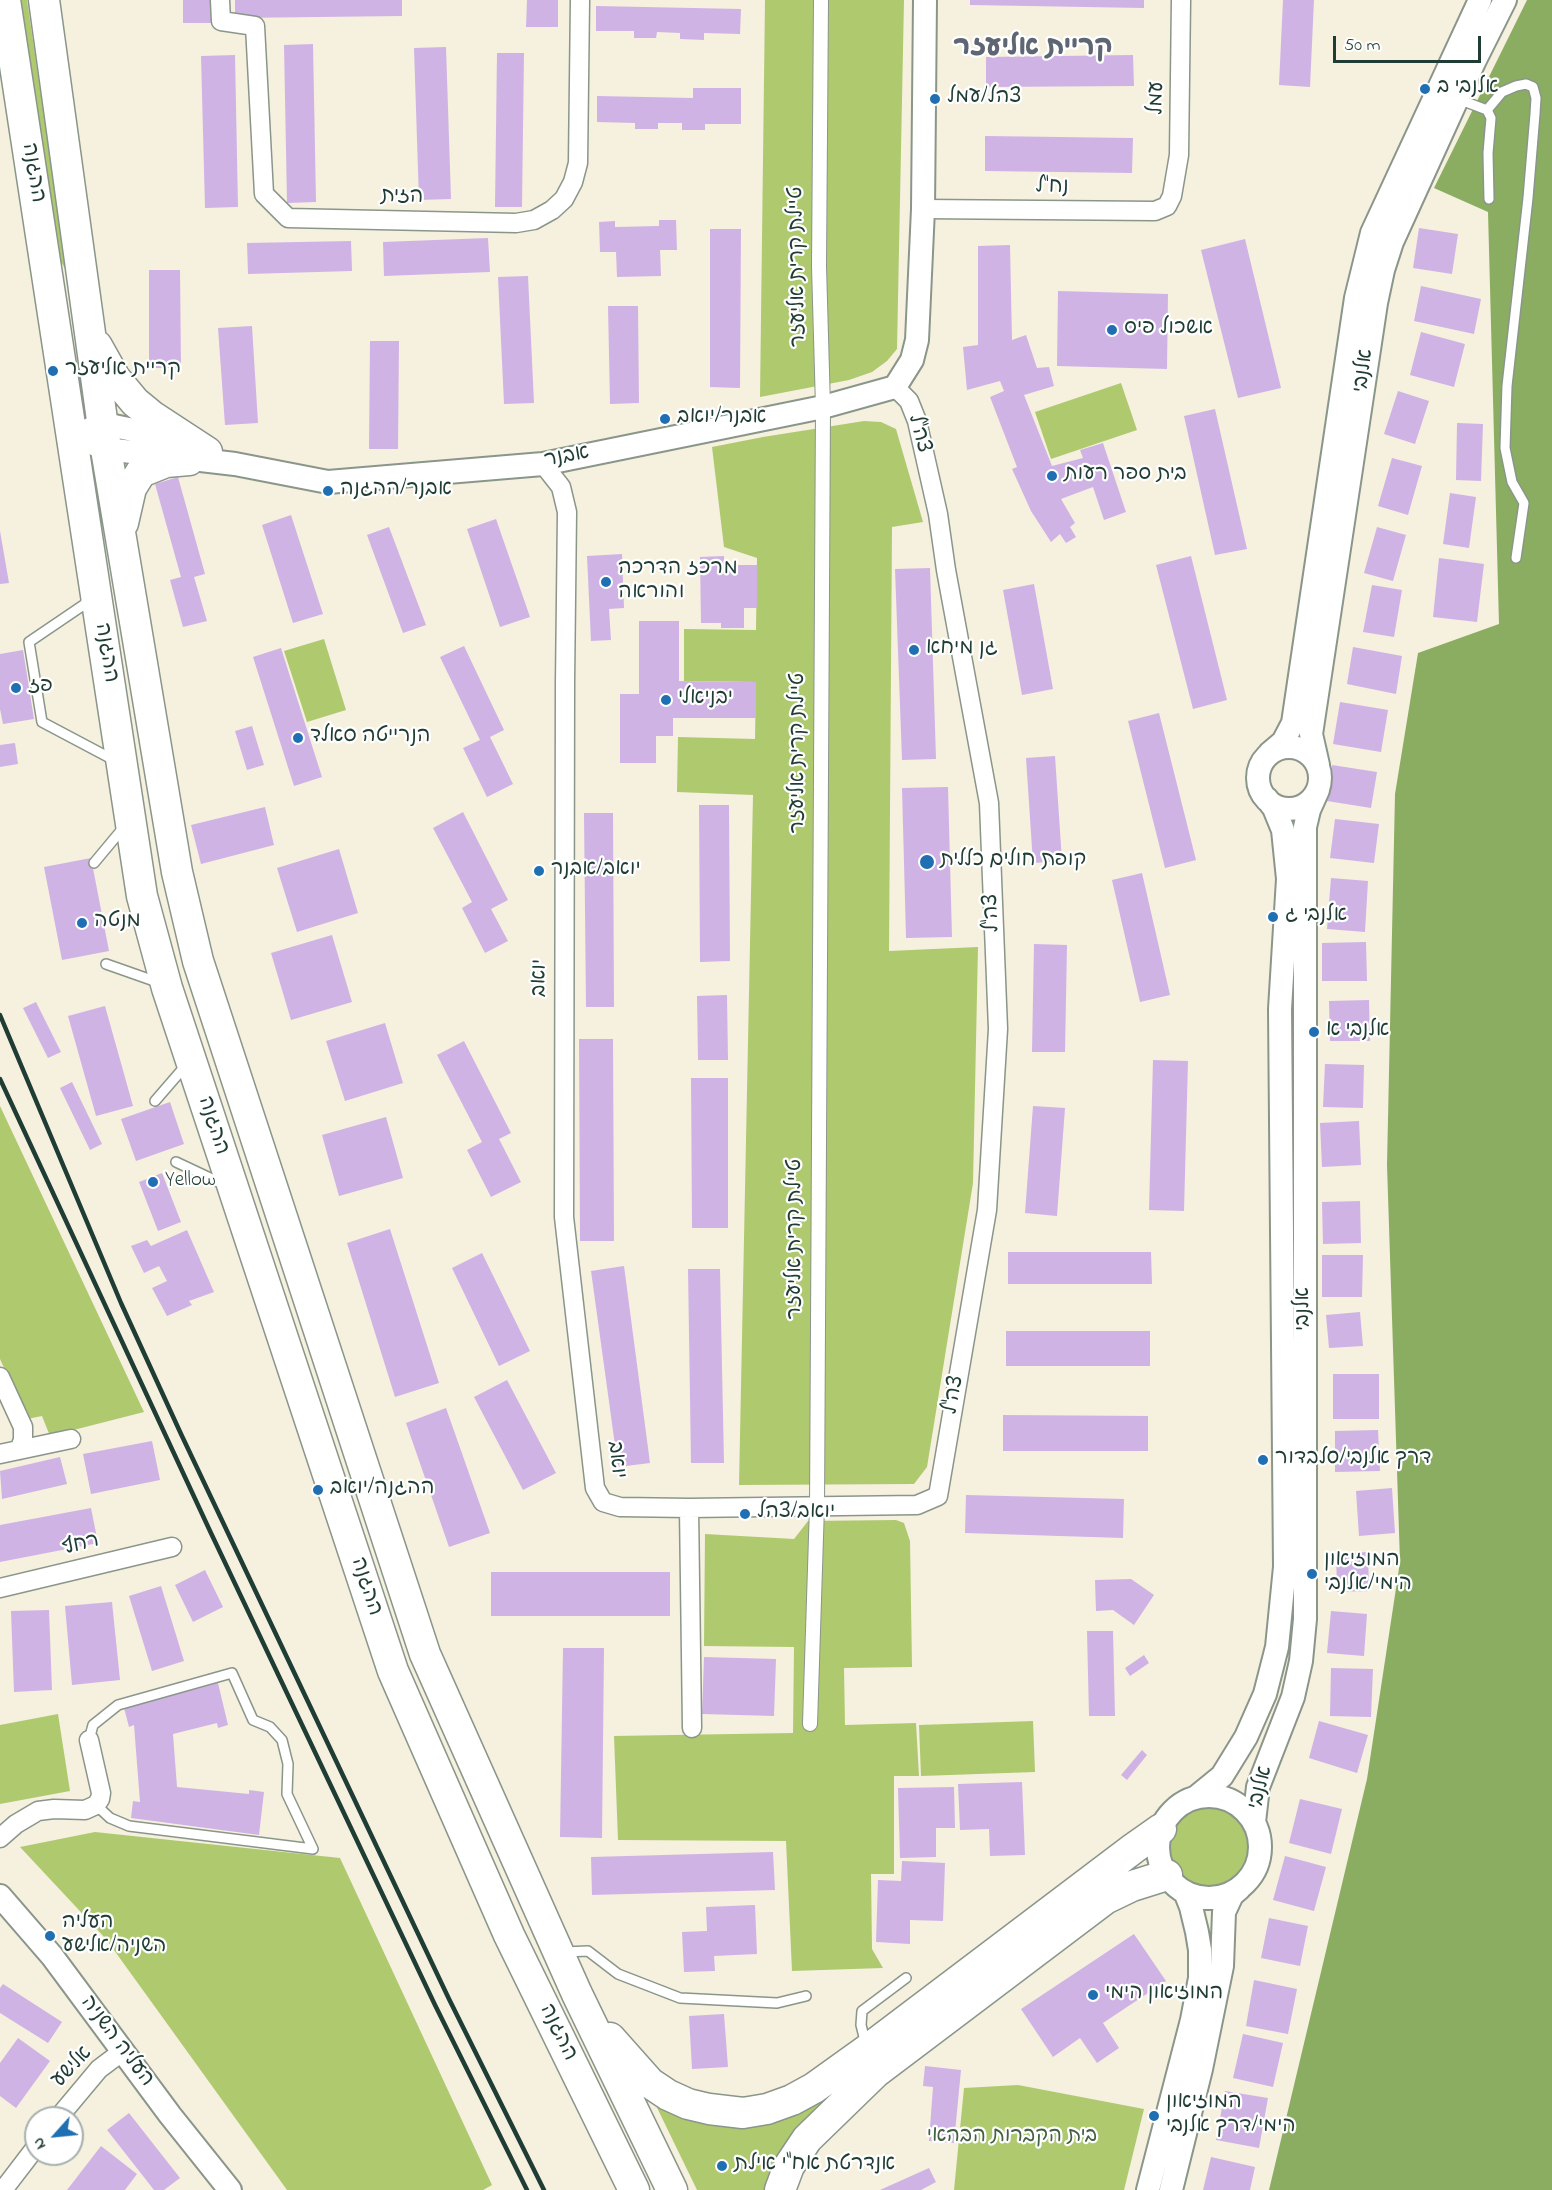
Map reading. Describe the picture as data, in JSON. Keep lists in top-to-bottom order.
{
  "streets": {
    "highway": ["ההגנה"],
    "street": [
      "עמל",
      "נח\"ל",
      "הזית",
      "טיילת קרית אליעזר",
      "אלנבי",
      "צה\"ל",
      "אבנר",
      "יואב",
      "רחף",
      "העליה השניה",
      "אלישע"
    ]
  },
  "crossings": [
    ["עמל", "נח\"ל"],
    ["ההגנה", "אבנר"],
    ["טיילת קרית אליעזר", "צה\"ל"],
    ["טיילת קרית אליעזר", "אבנר"],
    ["צה\"ל", "אבנר"],
    ["צה\"ל", "יואב"],
    ["אבנר", "יואב"],
    ["העליה השניה", "אלישע"]
  ],
  "districts": ["קריית אליעזר"],
  "parks": ["בית הקברות הבהאי"],
  "places": [
    "אלנבי ב",
    "צהל/עמל",
    "אשכול פיס",
    "קריית אליעזר",
    "אבנר/יואב",
    "בית ספר רעות",
    "אבנר/ההגנה",
    "מרכז הדרכה והוראה",
    "גן מיחא",
    "פז",
    "יבניאלי",
    "הנרייטה סאלד",
    "קופת חולים כללית",
    "יואב/אבנר",
    "אלנבי ג",
    "מנטה",
    "אלנבי א",
    "Yellow",
    "דרך אלנבי/סלבדור",
    "ההגנה/יואב",
    "יואב/צהל",
    "המוזיאון הימי/אלנבי",
    "העליה השניה/אלישע",
    "המוזיאון הימי",
    "המוזיאון הימי/דרך אלנבי",
    "אנדרטת אח\"י אילת"
  ],
  "scale_bar": "50 m",
  "north": "bottom left"
}
